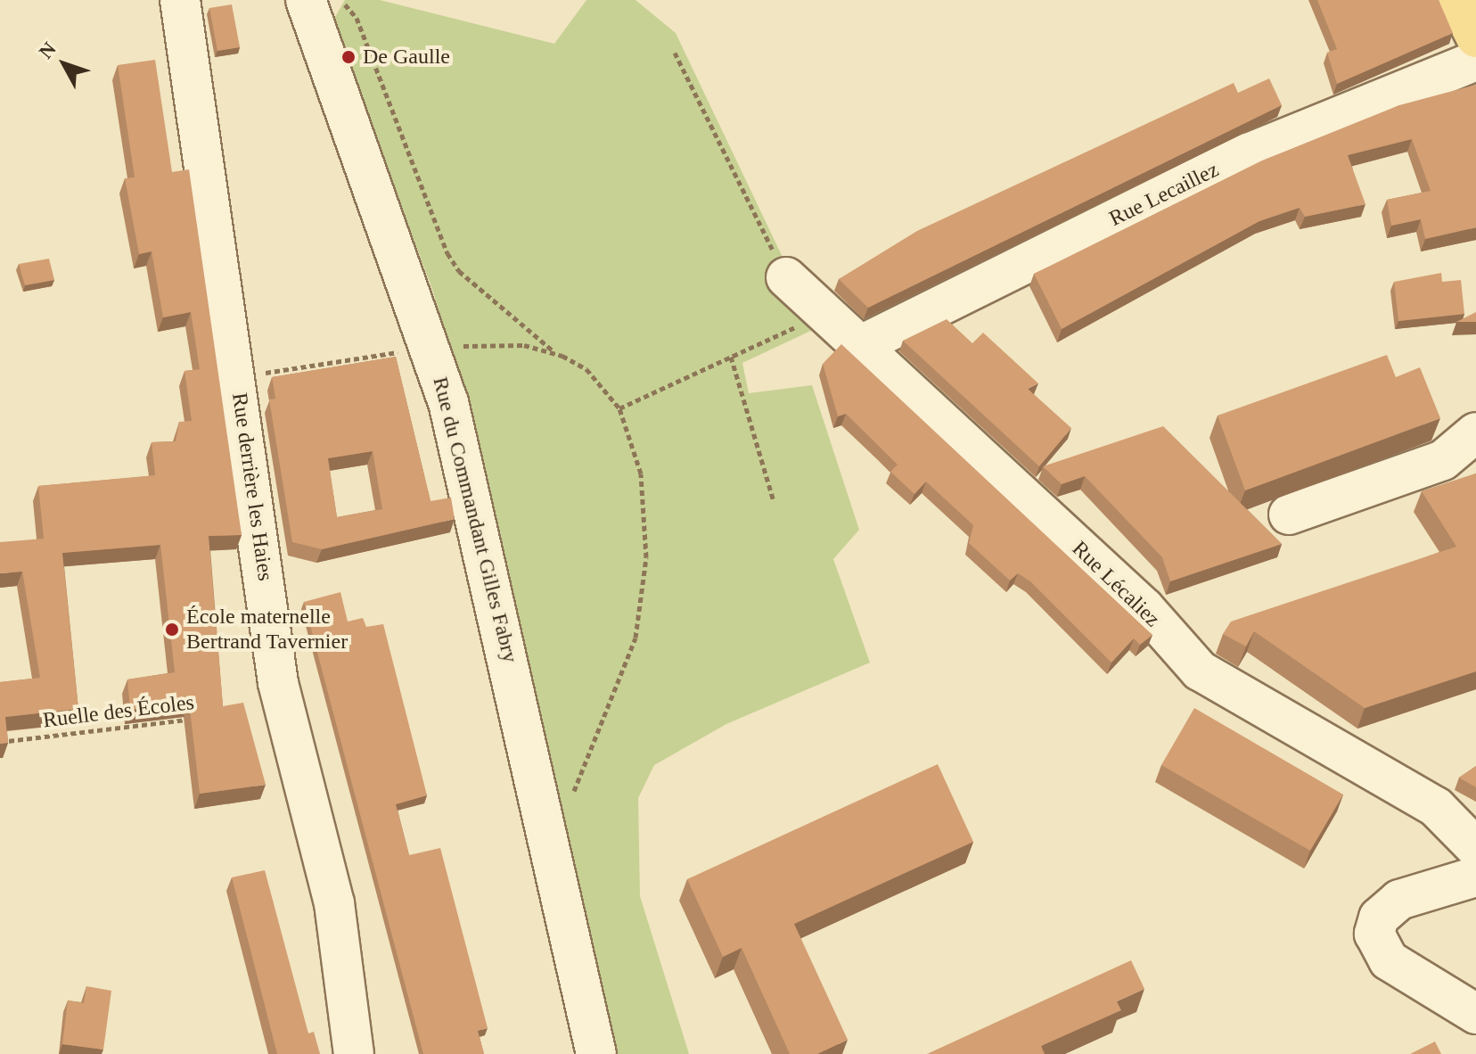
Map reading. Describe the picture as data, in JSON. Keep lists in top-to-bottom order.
{
  "streets": {
    "street": [
      "Rue Lecaillez",
      "Rue derrière les Haies",
      "Rue du Commandant Gilles Fabry",
      "Rue Lécaliez"
    ],
    "path": ["Ruelle des Écoles"]
  },
  "crossings": [
    ["Rue Lecaillez", "Rue Lécaliez"]
  ],
  "places": ["De Gaulle", "École maternelle Bertrand Tavernier"],
  "north": "top left"
}
